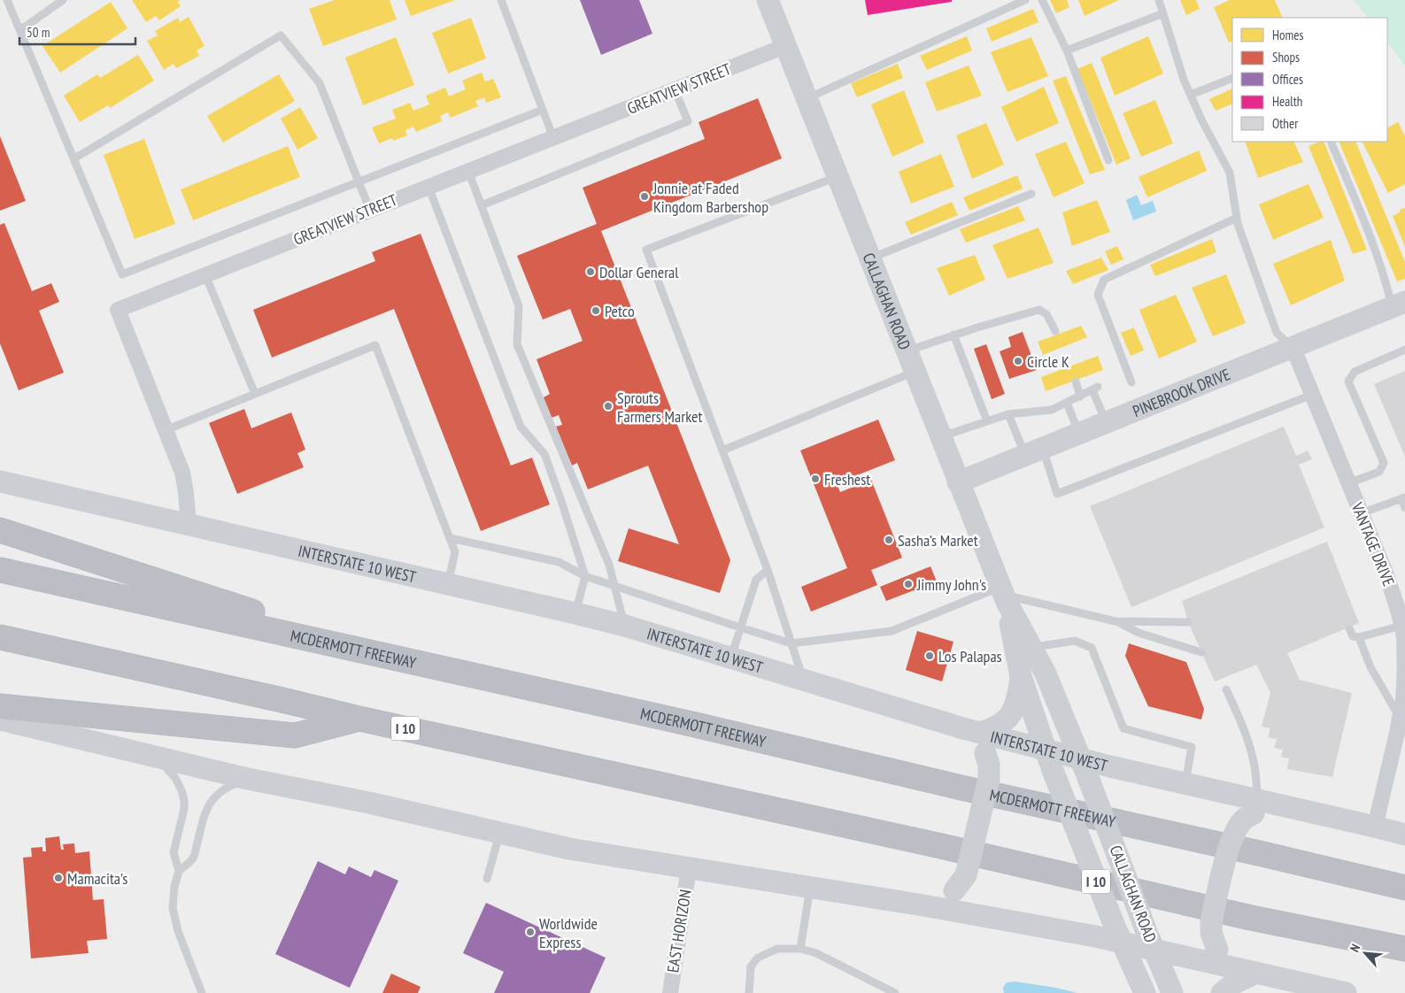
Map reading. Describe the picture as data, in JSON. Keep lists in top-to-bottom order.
{
  "streets": {
    "highway": ["MCDERMOTT FREEWAY", "I 10"],
    "main road": ["CALLAGHAN ROAD", "PINEBROOK DRIVE", "INTERSTATE 10 WEST"],
    "street": ["GREATVIEW STREET", "VANTAGE DRIVE", "EAST HORIZON"]
  },
  "crossings": [
    ["GREATVIEW STREET", "CALLAGHAN ROAD"],
    ["GREATVIEW STREET", "INTERSTATE 10 WEST"],
    ["CALLAGHAN ROAD", "PINEBROOK DRIVE"],
    ["CALLAGHAN ROAD", "INTERSTATE 10 WEST"],
    ["PINEBROOK DRIVE", "VANTAGE DRIVE"],
    ["VANTAGE DRIVE", "INTERSTATE 10 WEST"]
  ],
  "places": [
    "Jonnie at Faded Kingdom Barbershop",
    "Dollar General",
    "Petco",
    "Circle K",
    "Sprouts Farmers Market",
    "Freshest",
    "Sasha’s Market",
    "Jimmy John's",
    "Los Palapas",
    "Mamacita's",
    "Worldwide Express"
  ],
  "legend": [
    "Homes",
    "Shops",
    "Offices",
    "Health",
    "Other"
  ],
  "scale_bar": "50 m",
  "north": "top left"
}
